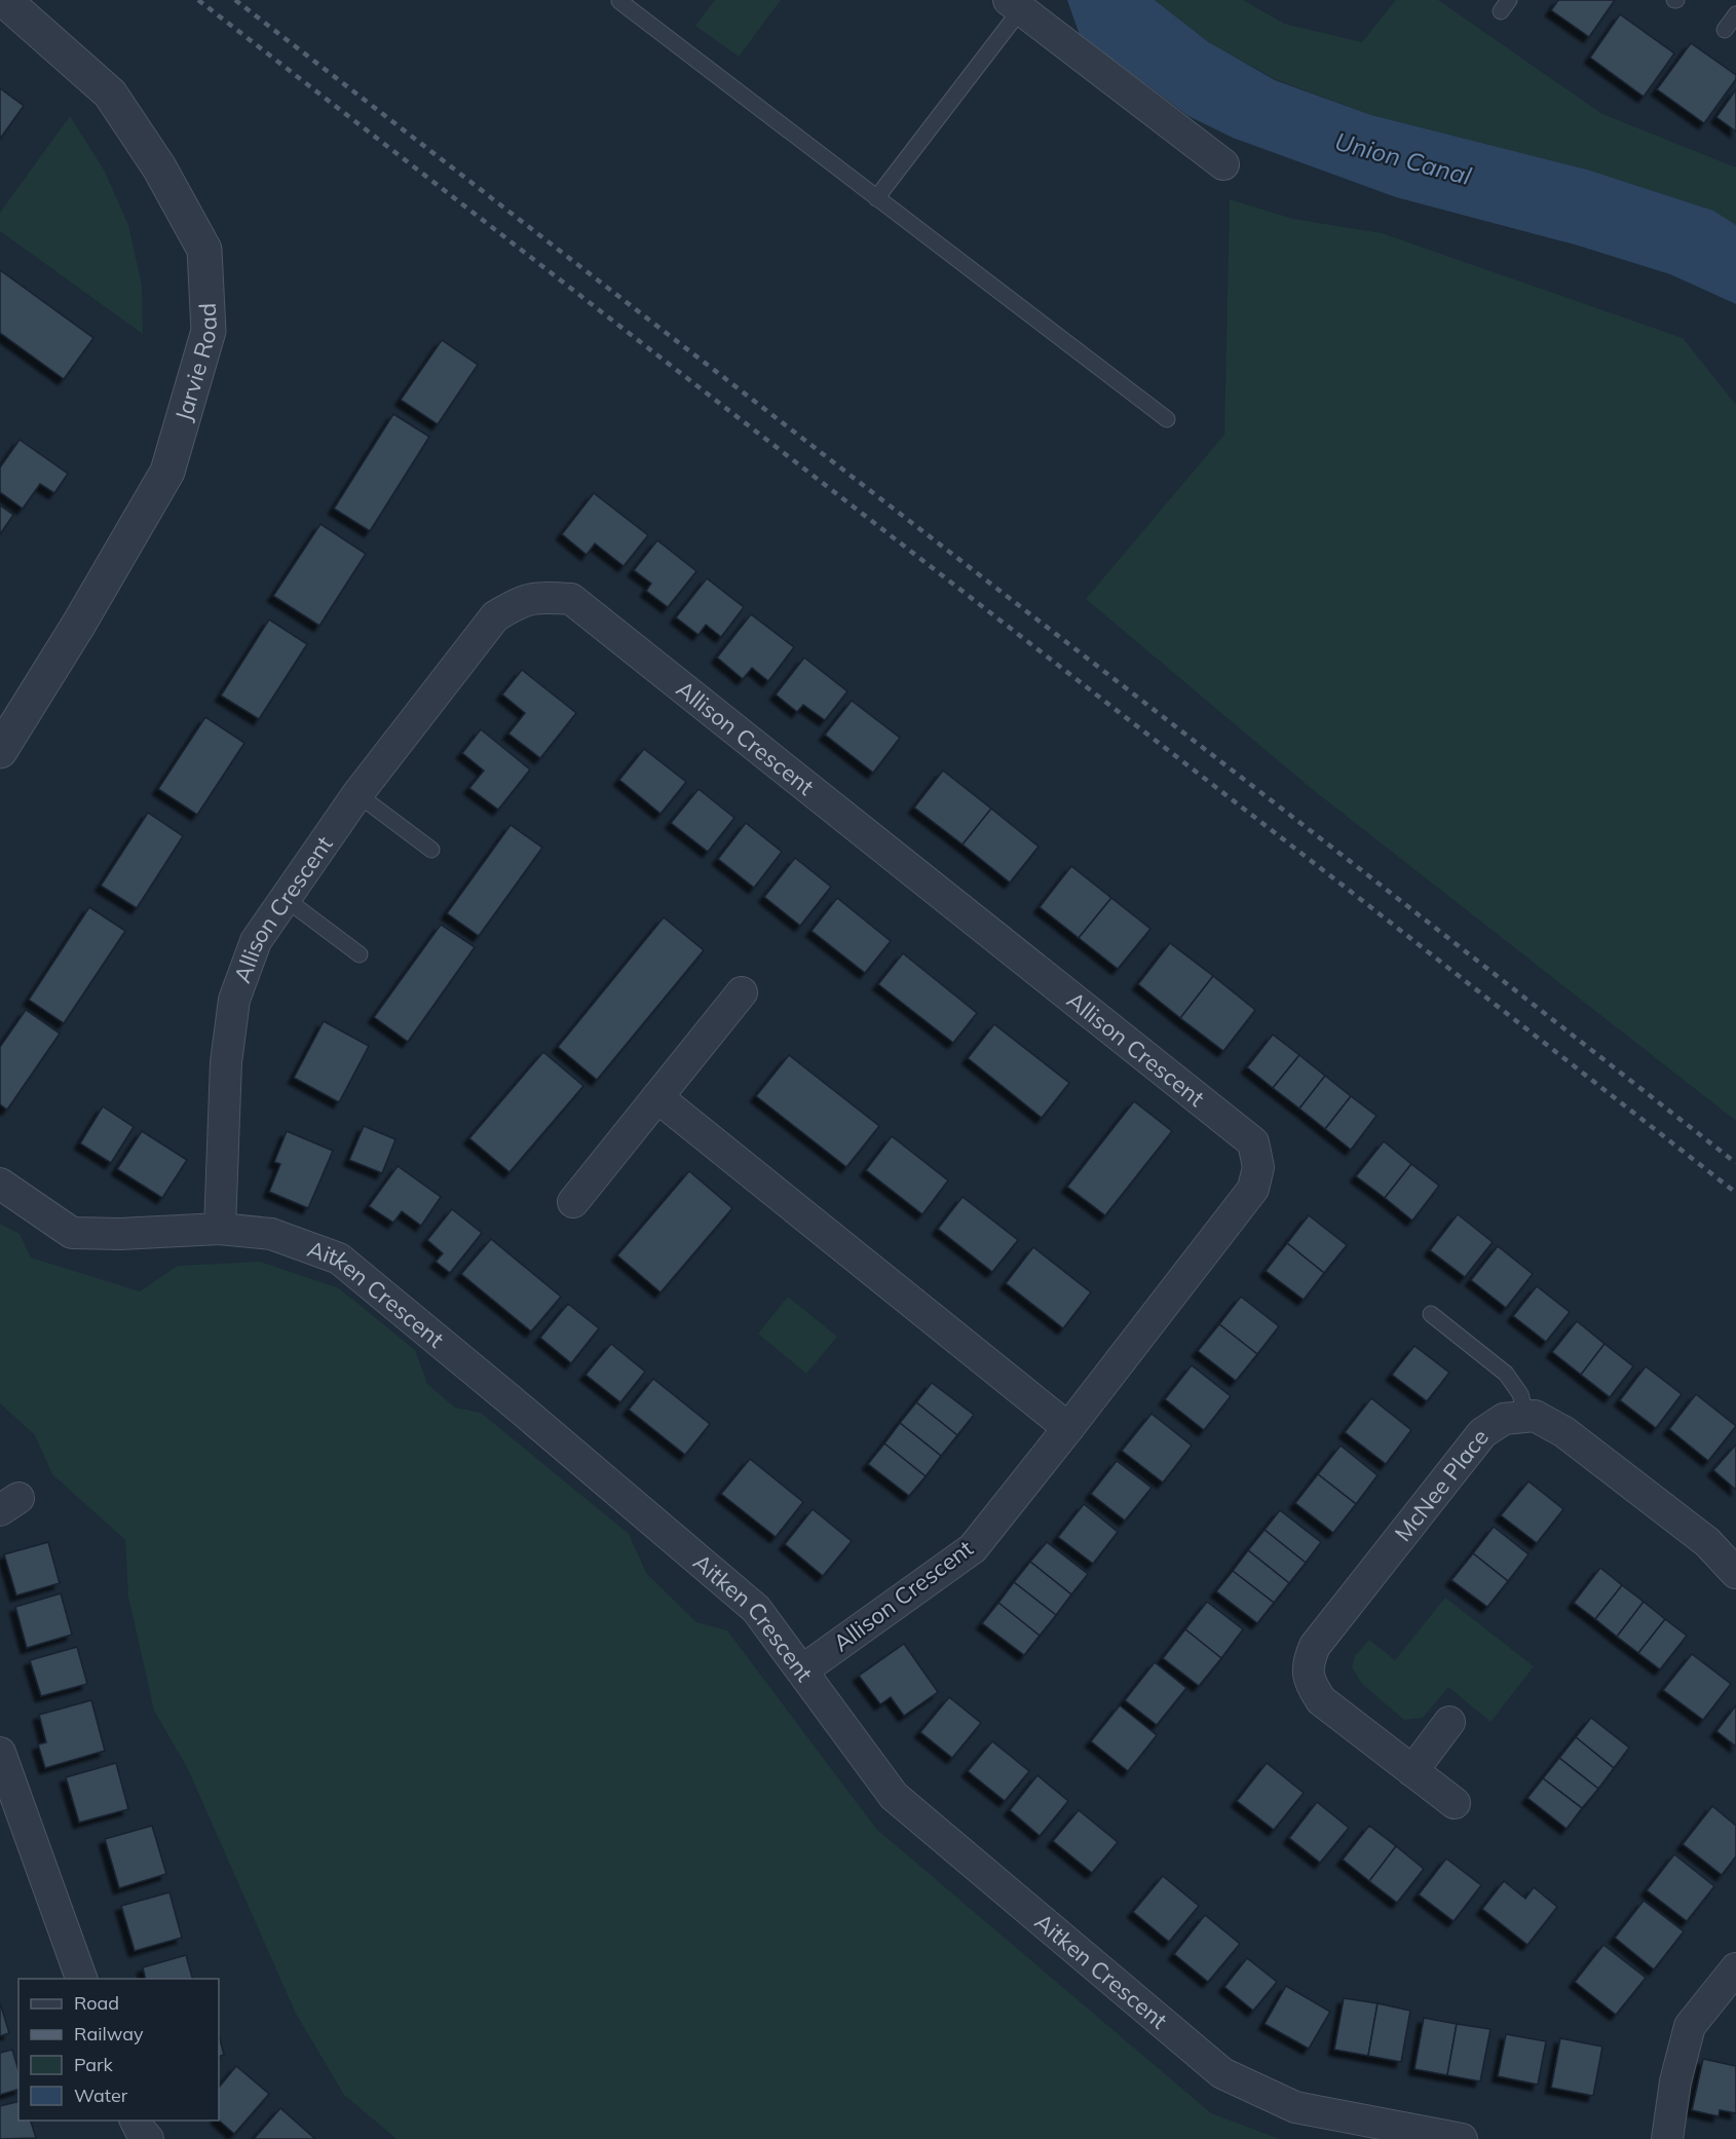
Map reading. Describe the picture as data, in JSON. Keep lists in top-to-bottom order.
{
  "streets": {
    "street": [
      "Jarvie Road",
      "Allison Crescent",
      "Aitken Crescent",
      "McNee Place"
    ]
  },
  "crossings": [
    ["Allison Crescent", "Aitken Crescent"]
  ],
  "water": ["Union Canal"],
  "legend": [
    "Road",
    "Railway",
    "Park",
    "Water"
  ]
}
